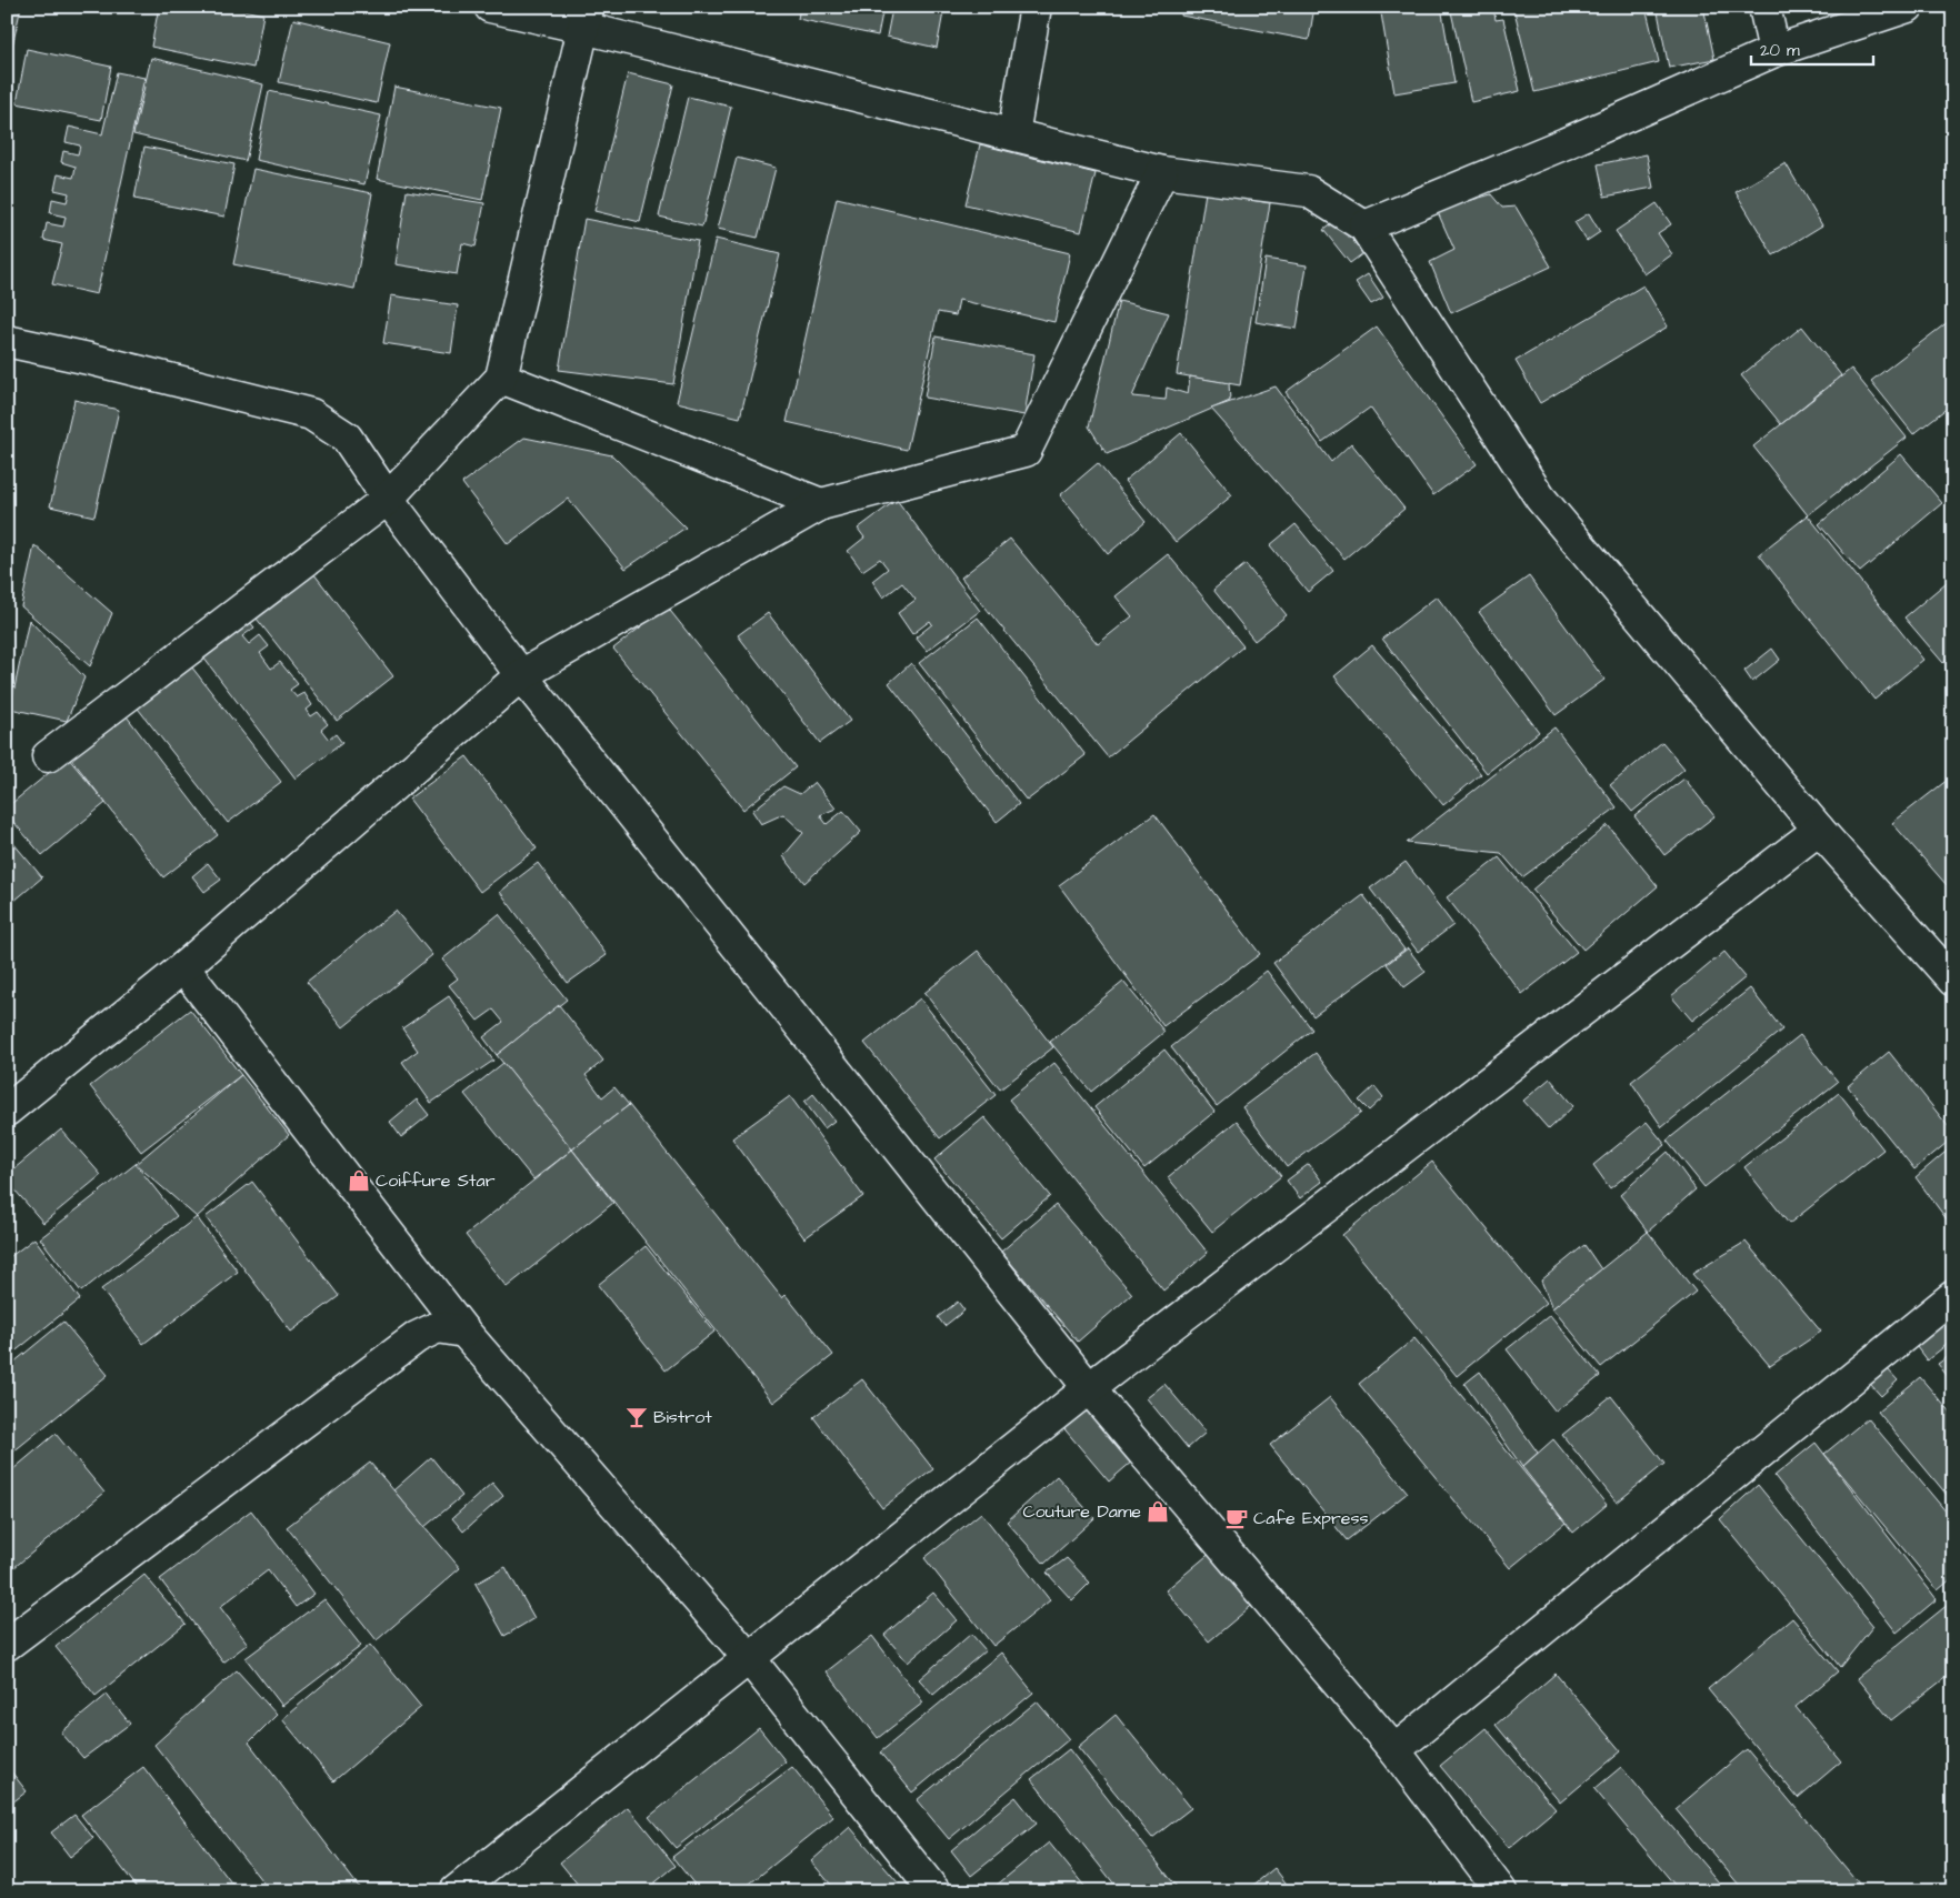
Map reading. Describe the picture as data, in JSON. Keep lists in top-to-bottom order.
{
  "places": {
    "shop": ["Coiffure Star", "Couture Dame"],
    "bar": ["Bistrot"],
    "cafe": ["Cafe Express"]
  },
  "scale_bar": "20 m"
}
